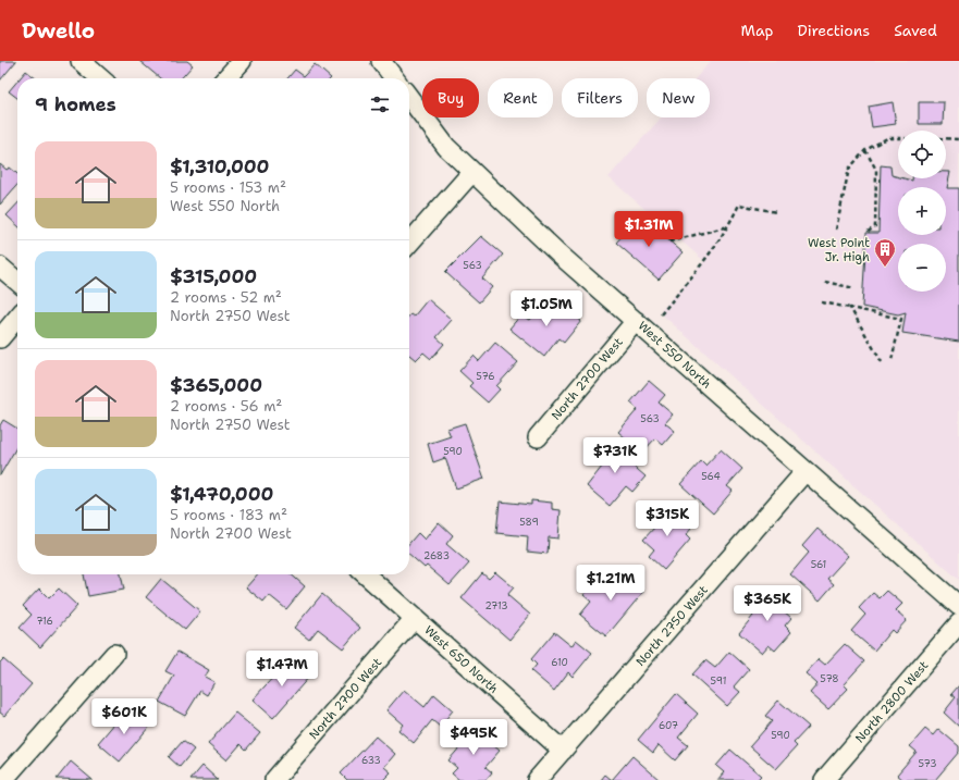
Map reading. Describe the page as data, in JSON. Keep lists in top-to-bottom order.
{
  "streets": {
    "street": [
      "West 550 North",
      "North 2700 West",
      "North 2750 West",
      "West 650 North",
      "North 2800 West"
    ]
  },
  "crossings": [
    ["West 550 North", "North 2700 West"],
    ["West 550 North", "North 2750 West"],
    ["North 2700 West", "West 650 North"],
    ["North 2750 West", "West 650 North"]
  ],
  "places": {
    "building": ["West Point Jr. High"]
  },
  "house_numbers": [
    "563",
    "576",
    "563",
    "590",
    "564",
    "589",
    "2683",
    "561",
    "2713",
    "716",
    "610",
    "578",
    "591",
    "607",
    "590",
    "633",
    "573"
  ],
  "page": {
    "header": "Dwello",
    "nav": ["Map", "Directions", "Saved"],
    "chip": [
      "Buy",
      "Rent",
      "Filters",
      "New"
    ],
    "heading": "9 homes",
    "map_buttons": ["+", "−"],
    "list": [
      {
        "name": "$1,310,000",
        "note": "5 rooms · 153 m² · West 550 North"
      },
      {
        "name": "$315,000",
        "note": "2 rooms · 52 m² · North 2750 West"
      },
      {
        "name": "$365,000",
        "note": "2 rooms · 56 m² · North 2750 West"
      },
      {
        "name": "$1,470,000",
        "note": "5 rooms · 183 m² · North 2700 West"
      }
    ],
    "price": [
      "$1.31M",
      "$1.05M",
      "$731K",
      "$315K",
      "$1.21M",
      "$365K",
      "$1.47M",
      "$601K",
      "$495K"
    ]
  }
}
